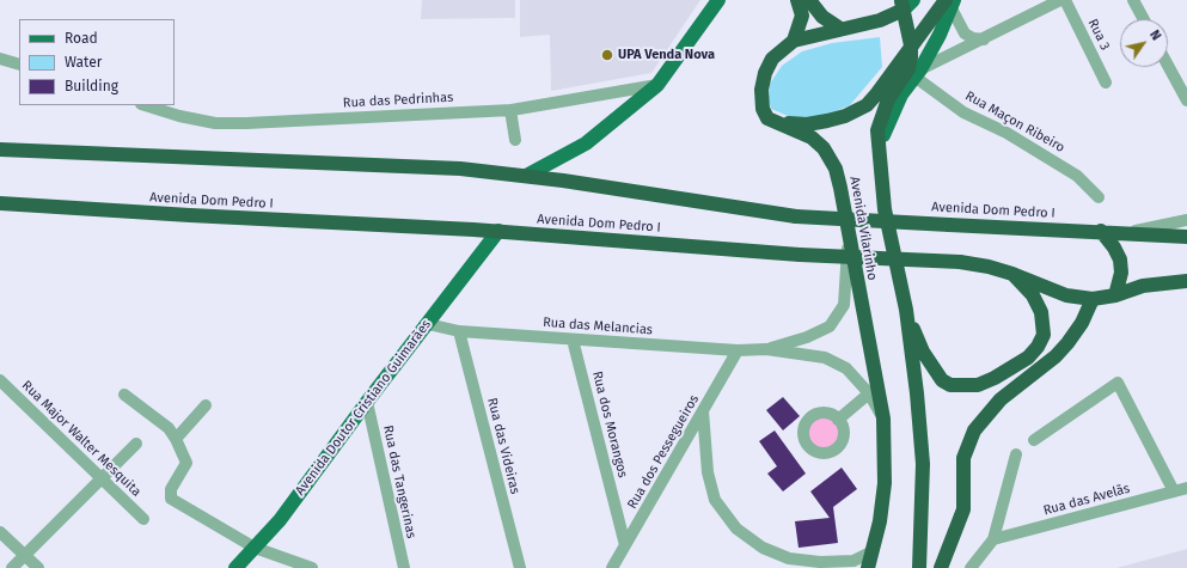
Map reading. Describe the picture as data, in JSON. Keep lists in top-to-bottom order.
{
  "streets": {
    "highway": ["Avenida Dom Pedro I", "Avenida Vilarinho"],
    "main road": ["Avenida Doutor Cristiano Guimarães"],
    "street": [
      "Rua 3",
      "Rua das Pedrinhas",
      "Rua Maçon Ribeiro",
      "Rua das Melancias",
      "Rua dos Morangos",
      "Rua Major Walter Mesquita",
      "Rua das Videiras",
      "Rua dos Pessegueiros",
      "Rua das Tangerinas",
      "Rua das Avelãs"
    ]
  },
  "crossings": [
    ["Rua Maçon Ribeiro", "Avenida Vilarinho"],
    ["Avenida Dom Pedro I", "Avenida Doutor Cristiano Guimarães"],
    ["Avenida Vilarinho", "Rua das Melancias"],
    ["Rua das Melancias", "Avenida Doutor Cristiano Guimarães"],
    ["Rua das Melancias", "Rua dos Morangos"],
    ["Rua das Melancias", "Rua das Videiras"],
    ["Rua das Melancias", "Rua dos Pessegueiros"],
    ["Avenida Doutor Cristiano Guimarães", "Rua das Tangerinas"],
    ["Rua dos Morangos", "Rua dos Pessegueiros"]
  ],
  "places": ["UPA Venda Nova"],
  "legend": ["Road", "Water", "Building"],
  "north": "top right"
}
